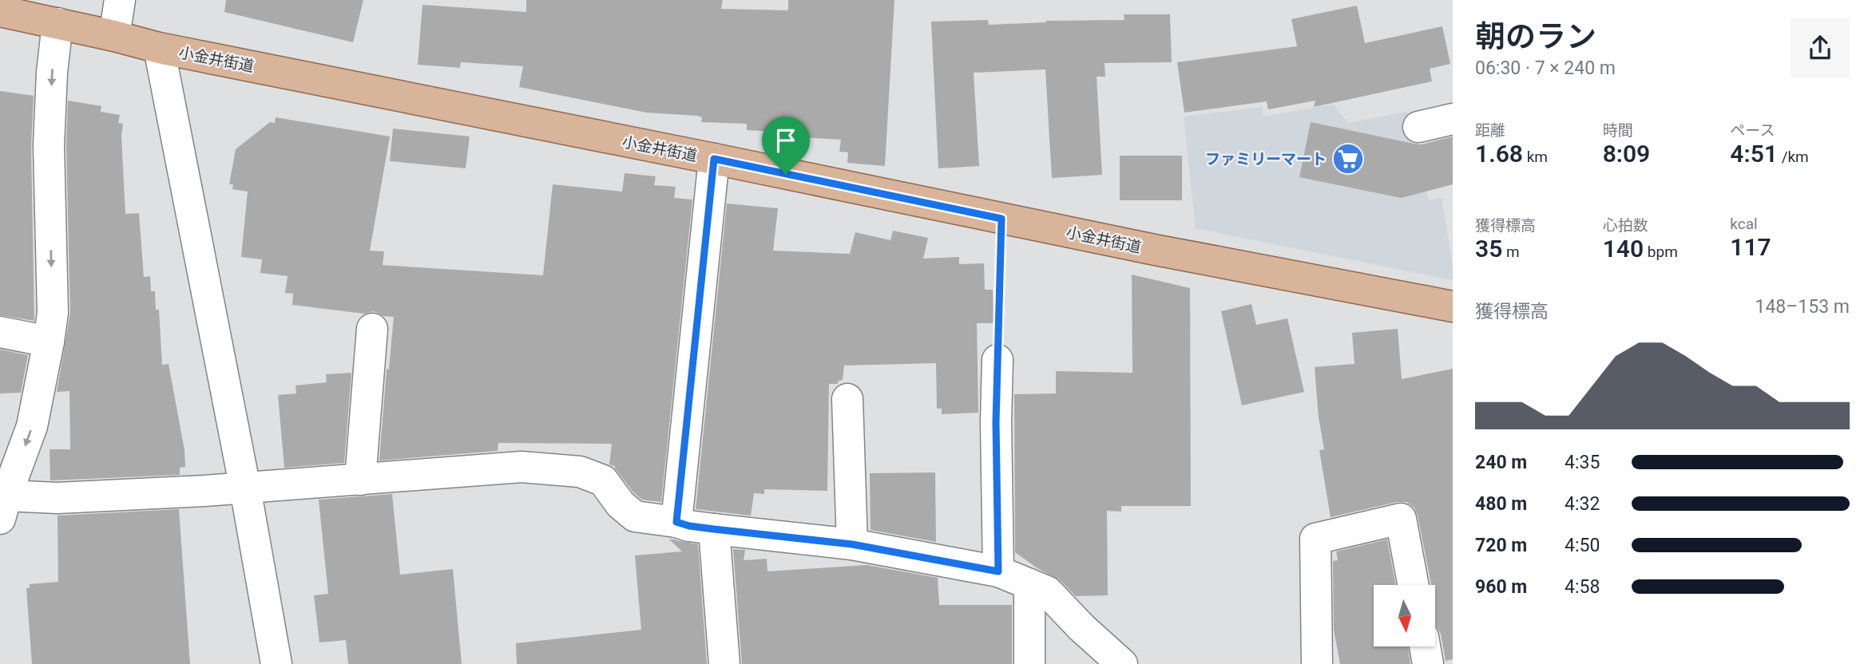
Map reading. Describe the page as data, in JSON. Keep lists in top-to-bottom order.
{
  "streets": {
    "main road": ["小金井街道"]
  },
  "places": {
    "supermarket": ["ファミリーマート"]
  },
  "north": "bottom",
  "page": {
    "heading": ["朝のラン", "06:30 · 7 × 240 m"],
    "stats": [
      ["距離", "1.68 km"],
      ["時間", "8:09"],
      ["ペース", "4:51 /km"],
      ["獲得標高", "35 m"],
      ["心拍数", "140 bpm"],
      ["kcal", "117"]
    ],
    "chart": ["獲得標高", "148–153 m"],
    "list": [
      {
        "name": "240 m",
        "note": "4:35"
      },
      {
        "name": "480 m",
        "note": "4:32"
      },
      {
        "name": "720 m",
        "note": "4:50"
      },
      {
        "name": "960 m",
        "note": "4:58"
      }
    ]
  }
}
